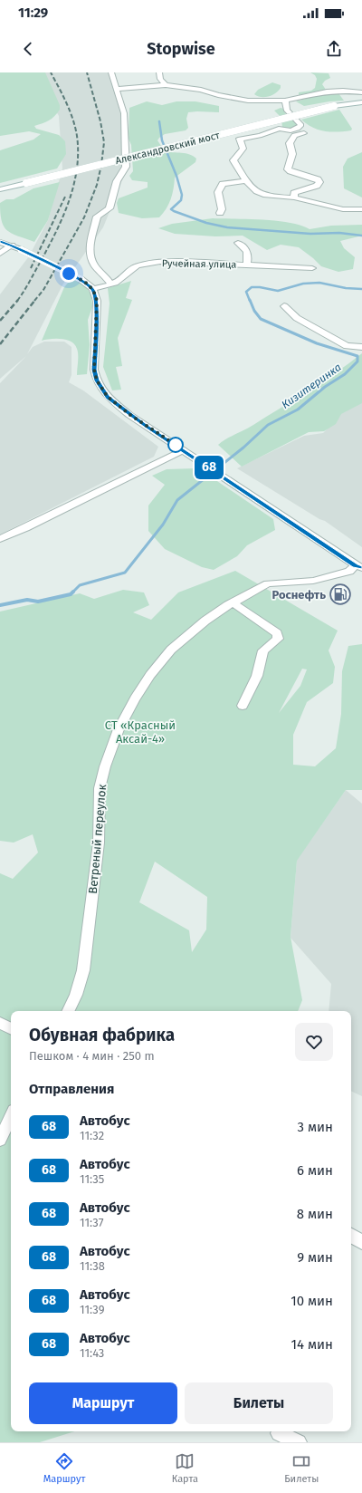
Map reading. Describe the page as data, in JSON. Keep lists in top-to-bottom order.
{
  "streets": {
    "street": ["Александровский мост", "Ручейная улица", "Ветреный переулок"]
  },
  "water": ["Кизитеринка"],
  "parks": ["СТ «Красный Аксай-4»"],
  "places": {
    "fuel station": ["Роснефть"]
  },
  "lines": ["bus line 68"],
  "page": {
    "status": "11:29",
    "header": "Stopwise",
    "on_map": "68",
    "heading": [
      ["Обувная фабрика", "Пешком · 4 мин · 250 m"],
      "Отправления"
    ],
    "list": [
      {
        "mark": "68",
        "name": "Автобус",
        "note": "11:32",
        "value": "3 мин"
      },
      {
        "mark": "68",
        "name": "Автобус",
        "note": "11:35",
        "value": "6 мин"
      },
      {
        "mark": "68",
        "name": "Автобус",
        "note": "11:37",
        "value": "8 мин"
      },
      {
        "mark": "68",
        "name": "Автобус",
        "note": "11:38",
        "value": "9 мин"
      },
      {
        "mark": "68",
        "name": "Автобус",
        "note": "11:39",
        "value": "10 мин"
      },
      {
        "mark": "68",
        "name": "Автобус",
        "note": "11:43",
        "value": "14 мин"
      }
    ],
    "buttons": ["Маршрут", "Билеты"],
    "tabs": ["Маршрут", "Карта", "Билеты"]
  }
}
